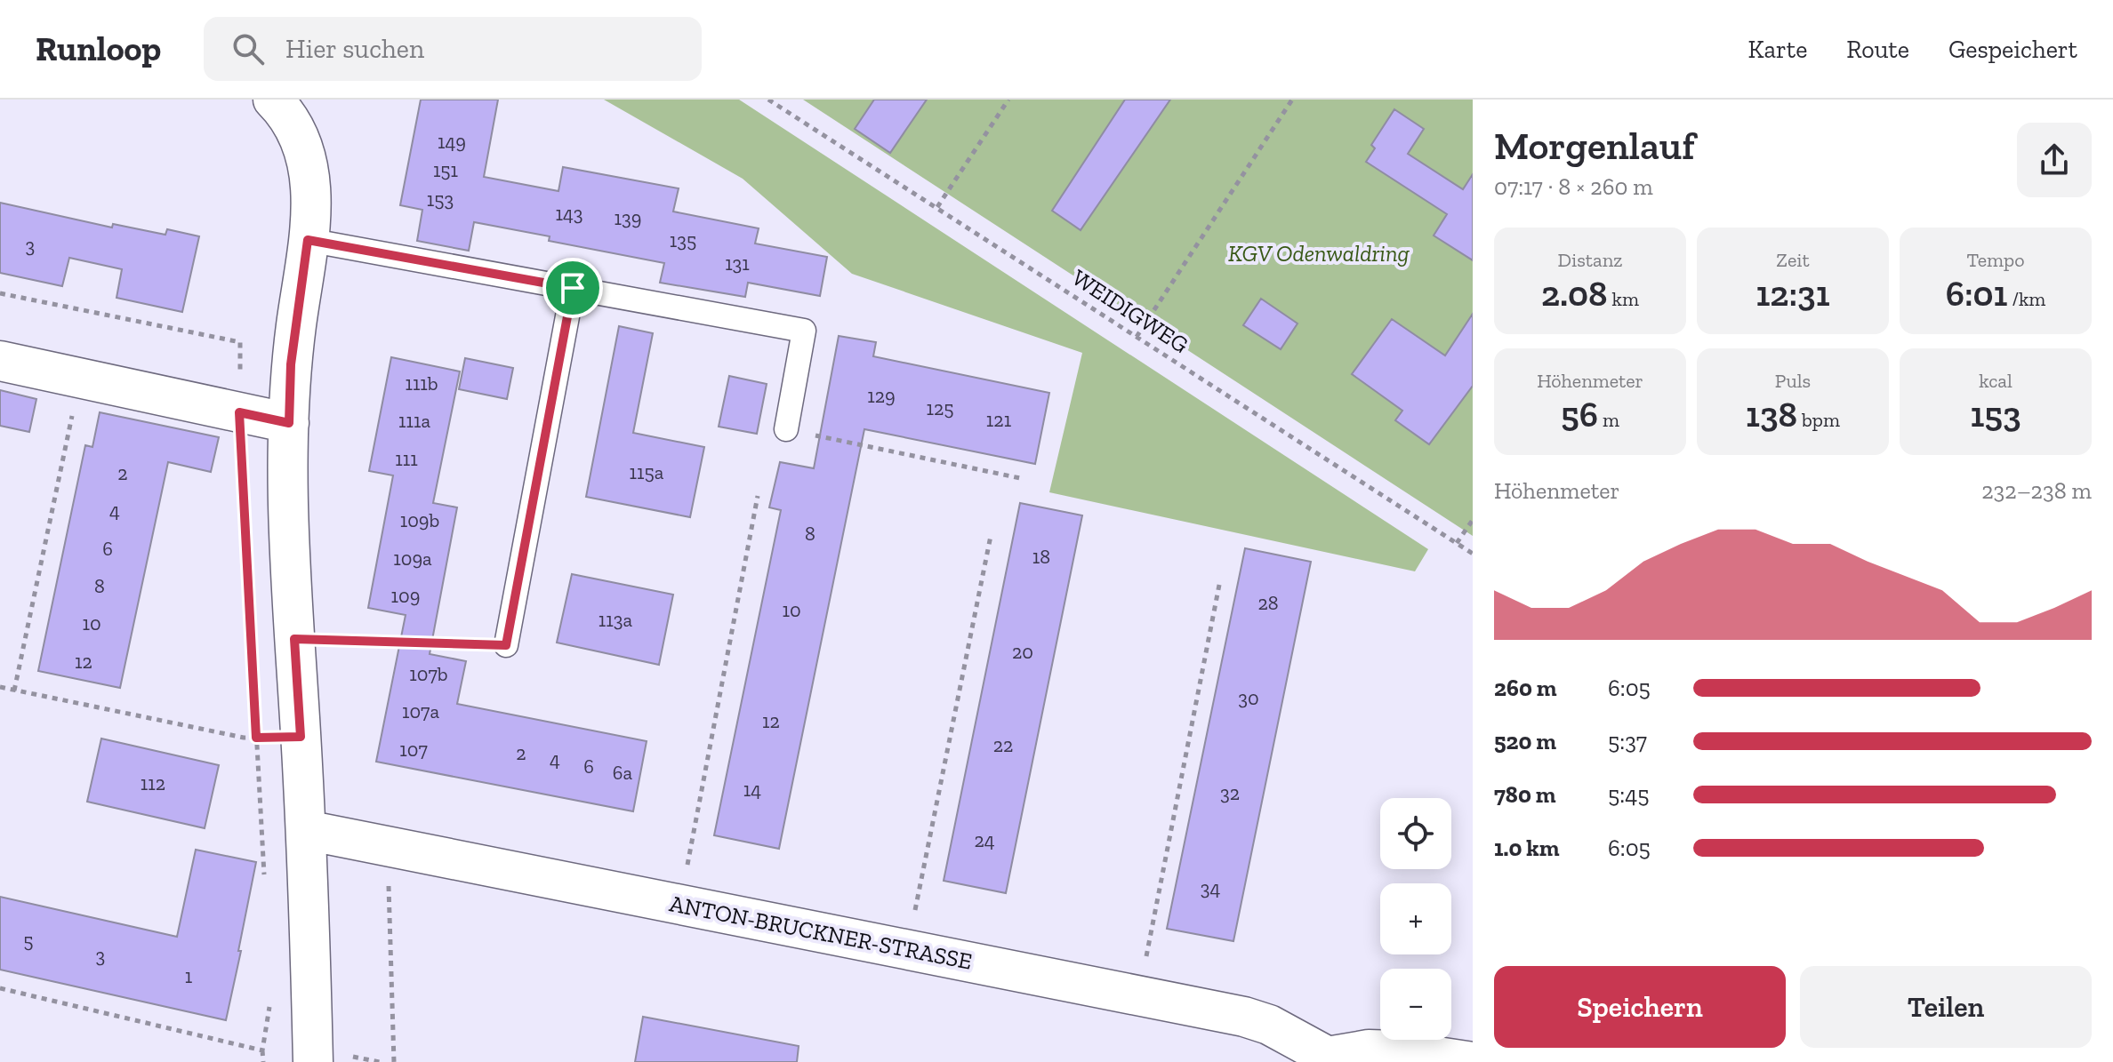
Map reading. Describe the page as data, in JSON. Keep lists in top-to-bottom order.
{
  "streets": {
    "street": ["ANTON-BRUCKNER-STRASSE"],
    "path": ["WEIDIGWEG"]
  },
  "parks": ["KGV Odenwaldring"],
  "house_numbers": [
    "149",
    "151",
    "153",
    "143",
    "139",
    "135",
    "3",
    "131",
    "111b",
    "129",
    "125",
    "121",
    "111a",
    "111",
    "115a",
    "2",
    "4",
    "109b",
    "8",
    "6",
    "18",
    "109a",
    "8",
    "109",
    "28",
    "10",
    "113a",
    "10",
    "20",
    "12",
    "107b",
    "30",
    "107a",
    "12",
    "22",
    "107",
    "2",
    "4",
    "6",
    "6a",
    "112",
    "14",
    "32",
    "24",
    "34",
    "5",
    "3",
    "1"
  ],
  "page": {
    "header": "Runloop",
    "search": "Hier suchen",
    "nav": ["Karte", "Route", "Gespeichert"],
    "heading": ["Morgenlauf", "07:17 · 8 × 260 m"],
    "stats": [
      ["Distanz", "2.08 km"],
      ["Zeit", "12:31"],
      ["Tempo", "6:01 /km"],
      ["Höhenmeter", "56 m"],
      ["Puls", "138 bpm"],
      ["kcal", "153"]
    ],
    "chart": ["Höhenmeter", "232–238 m"],
    "list": [
      {
        "name": "260 m",
        "note": "6:05"
      },
      {
        "name": "520 m",
        "note": "5:37"
      },
      {
        "name": "780 m",
        "note": "5:45"
      },
      {
        "name": "1.0 km",
        "note": "6:05"
      }
    ],
    "map_buttons": ["+", "−"],
    "buttons": ["Speichern", "Teilen"]
  }
}
